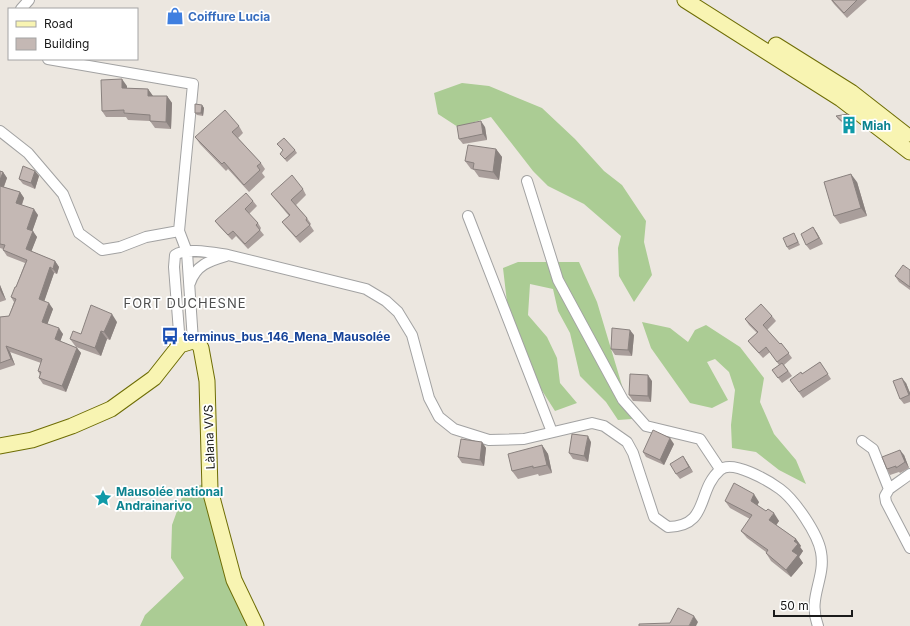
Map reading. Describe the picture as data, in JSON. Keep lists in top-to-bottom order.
{
  "streets": {
    "street": ["Làlana VVS"]
  },
  "districts": ["FORT DUCHESNE"],
  "places": {
    "shop": ["Coiffure Lucia"],
    "building": ["Miah"],
    "bus stop": ["terminus_bus_146_Mena_Mausolée"],
    "place": ["Mausolée national Andrainarivo"]
  },
  "legend": ["Road", "Building"],
  "scale_bar": "50 m"
}
